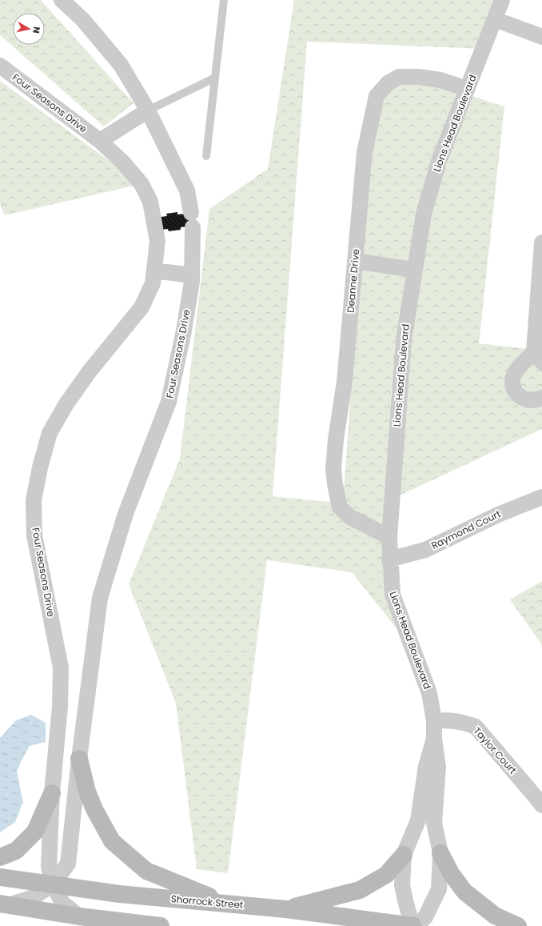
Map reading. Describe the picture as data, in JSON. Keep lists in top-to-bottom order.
{
  "streets": {
    "main road": ["Shorrock Street"],
    "street": [
      "Four Seasons Drive",
      "Lions Head Boulevard",
      "Deanne Drive",
      "Raymond Court",
      "Taylor Court"
    ]
  },
  "crossings": [
    ["Four Seasons Drive", "Shorrock Street"],
    ["Lions Head Boulevard", "Deanne Drive"],
    ["Lions Head Boulevard", "Raymond Court"],
    ["Lions Head Boulevard", "Taylor Court"],
    ["Lions Head Boulevard", "Shorrock Street"]
  ],
  "north": "right"
}
